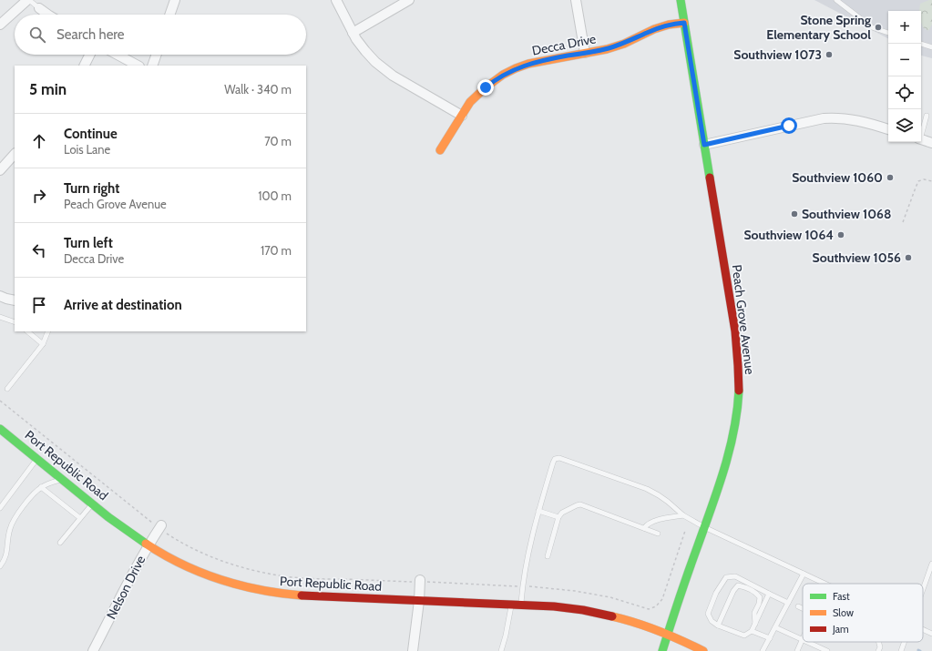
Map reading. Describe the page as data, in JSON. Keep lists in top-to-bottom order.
{
  "streets": {
    "main road": ["Decca Drive", "Peach Grove Avenue", "Port Republic Road"],
    "street": ["Nelson Drive"]
  },
  "crossings": [
    ["Decca Drive", "Peach Grove Avenue"],
    ["Peach Grove Avenue", "Port Republic Road"],
    ["Port Republic Road", "Nelson Drive"]
  ],
  "places": [
    "Stone Spring Elementary School",
    "Southview 1073",
    "Southview 1060",
    "Southview 1068",
    "Southview 1064",
    "Southview 1056"
  ],
  "legend": ["Fast", "Slow", "Jam"],
  "page": {
    "map_buttons": ["+", "−"],
    "search": "Search here",
    "heading": ["5 min", "Walk · 340 m"],
    "list": [
      ["Continue", "Lois Lane", "70 m"],
      ["Turn right", "Peach Grove Avenue", "100 m"],
      ["Turn left", "Decca Drive", "170 m"],
      "Arrive at destination"
    ]
  }
}
